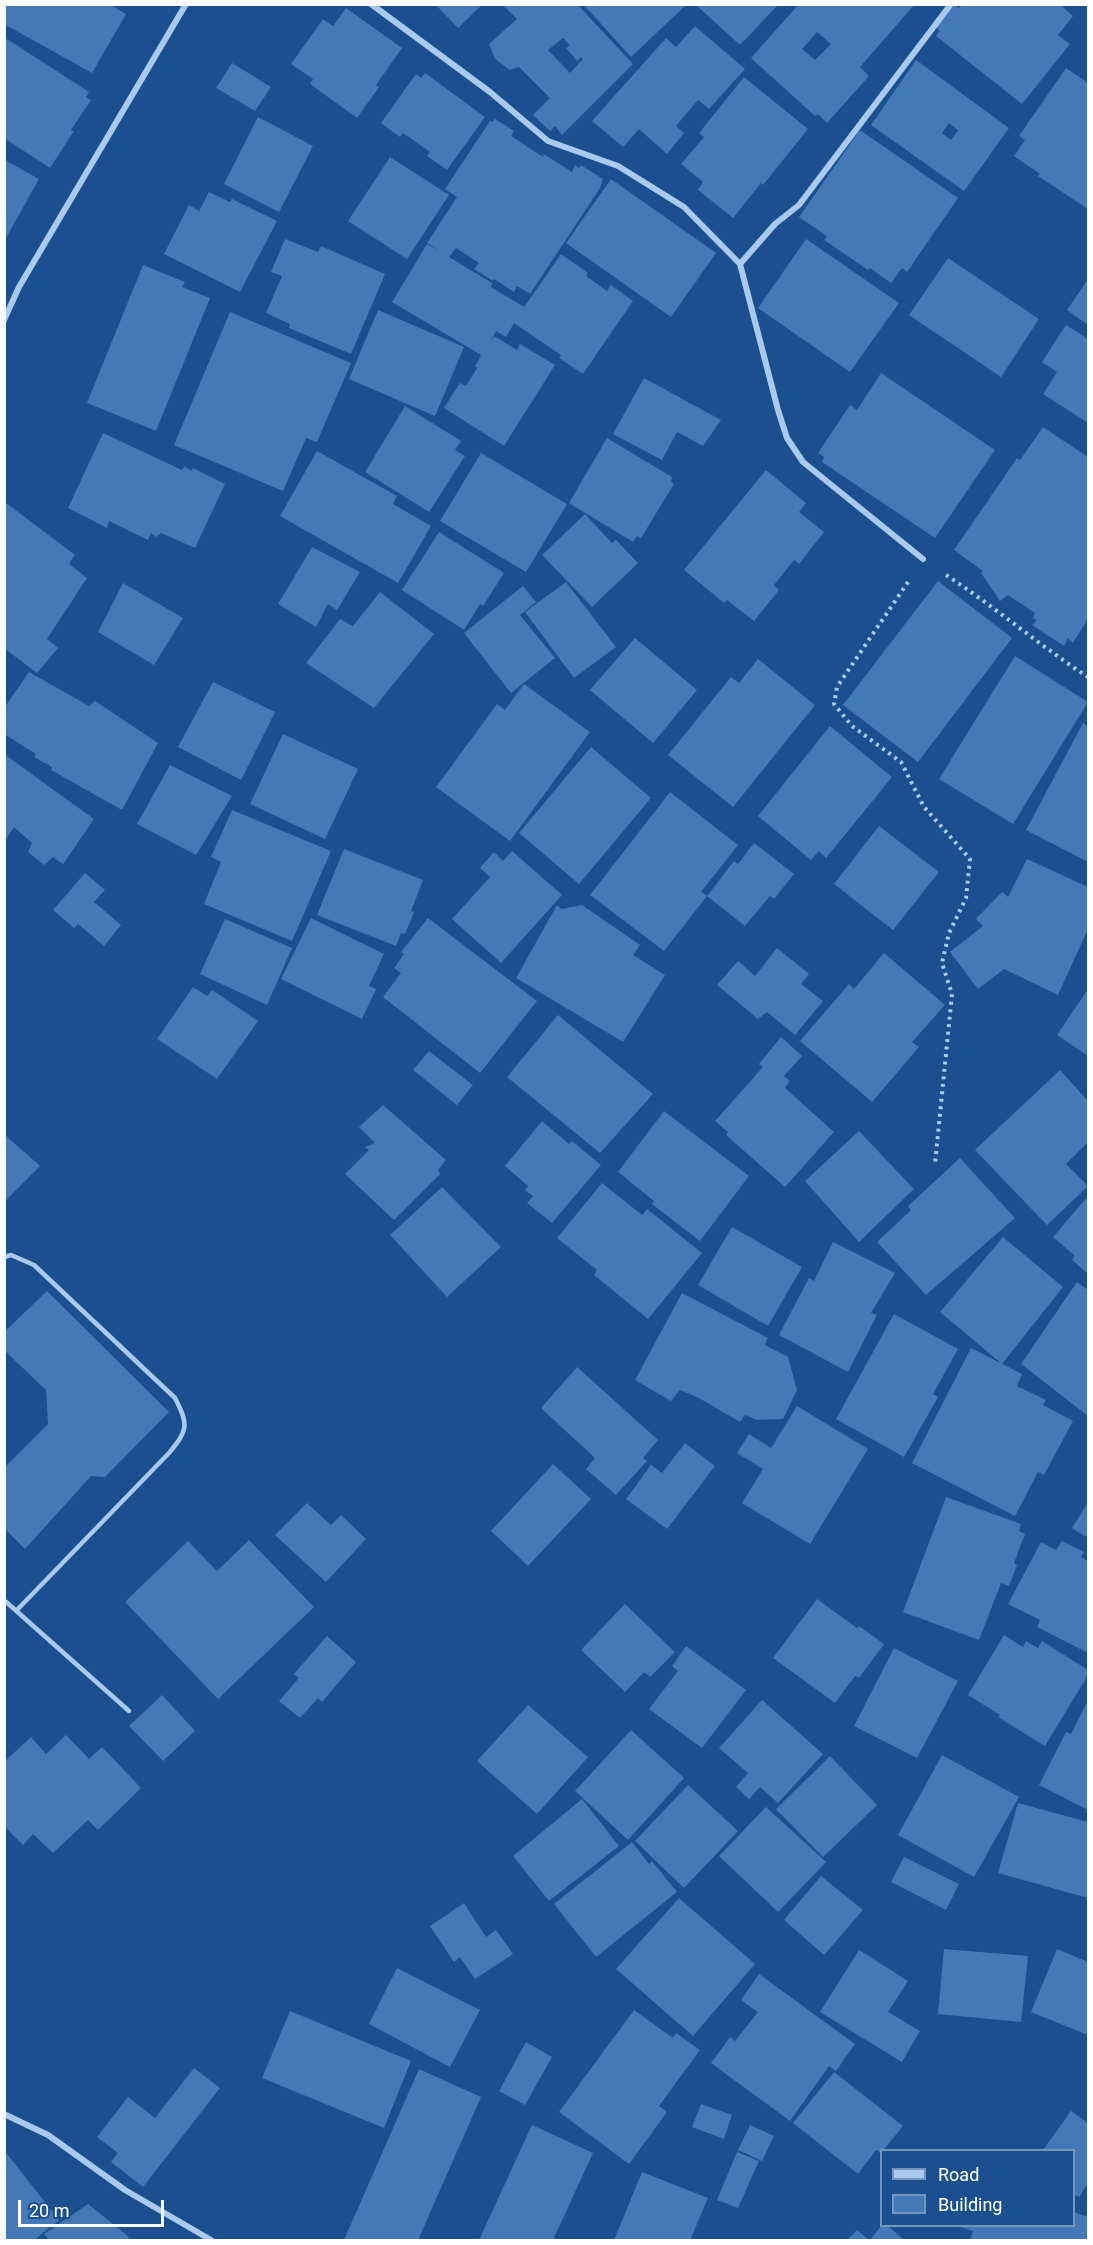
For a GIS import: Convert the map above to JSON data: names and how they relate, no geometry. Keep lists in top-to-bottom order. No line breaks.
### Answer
{"legend":["Road","Building"],"scale_bar":"20 m"}
